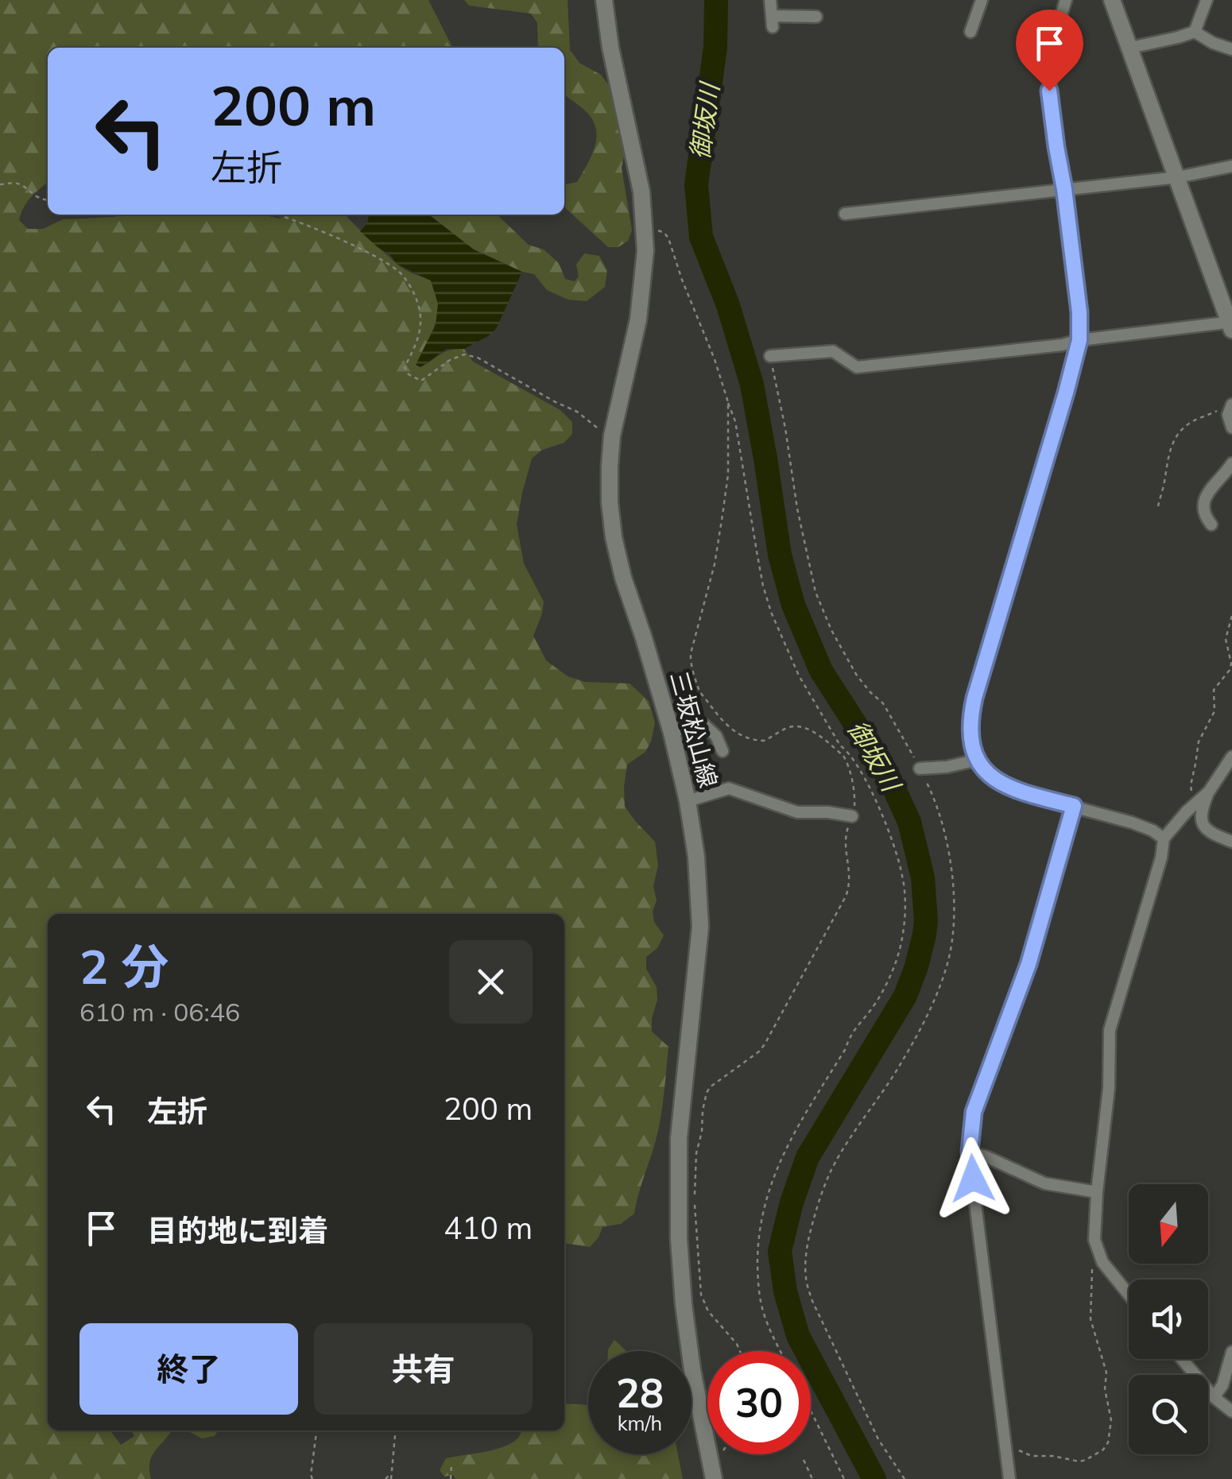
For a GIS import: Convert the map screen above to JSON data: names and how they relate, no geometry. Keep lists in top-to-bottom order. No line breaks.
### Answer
{"streets":{"main road":["三坂松山線"]},"water":["御坂川"],"north":"bottom","page":{"turn":["200 m","左折"],"heading":["2 分","610 m · 06:46"],"list":[{"name":"左折","value":"200 m"},{"name":"目的地に到着","value":"410 m"}],"buttons":["終了","共有"],"speed":"28 km/h","limit":"30"}}
